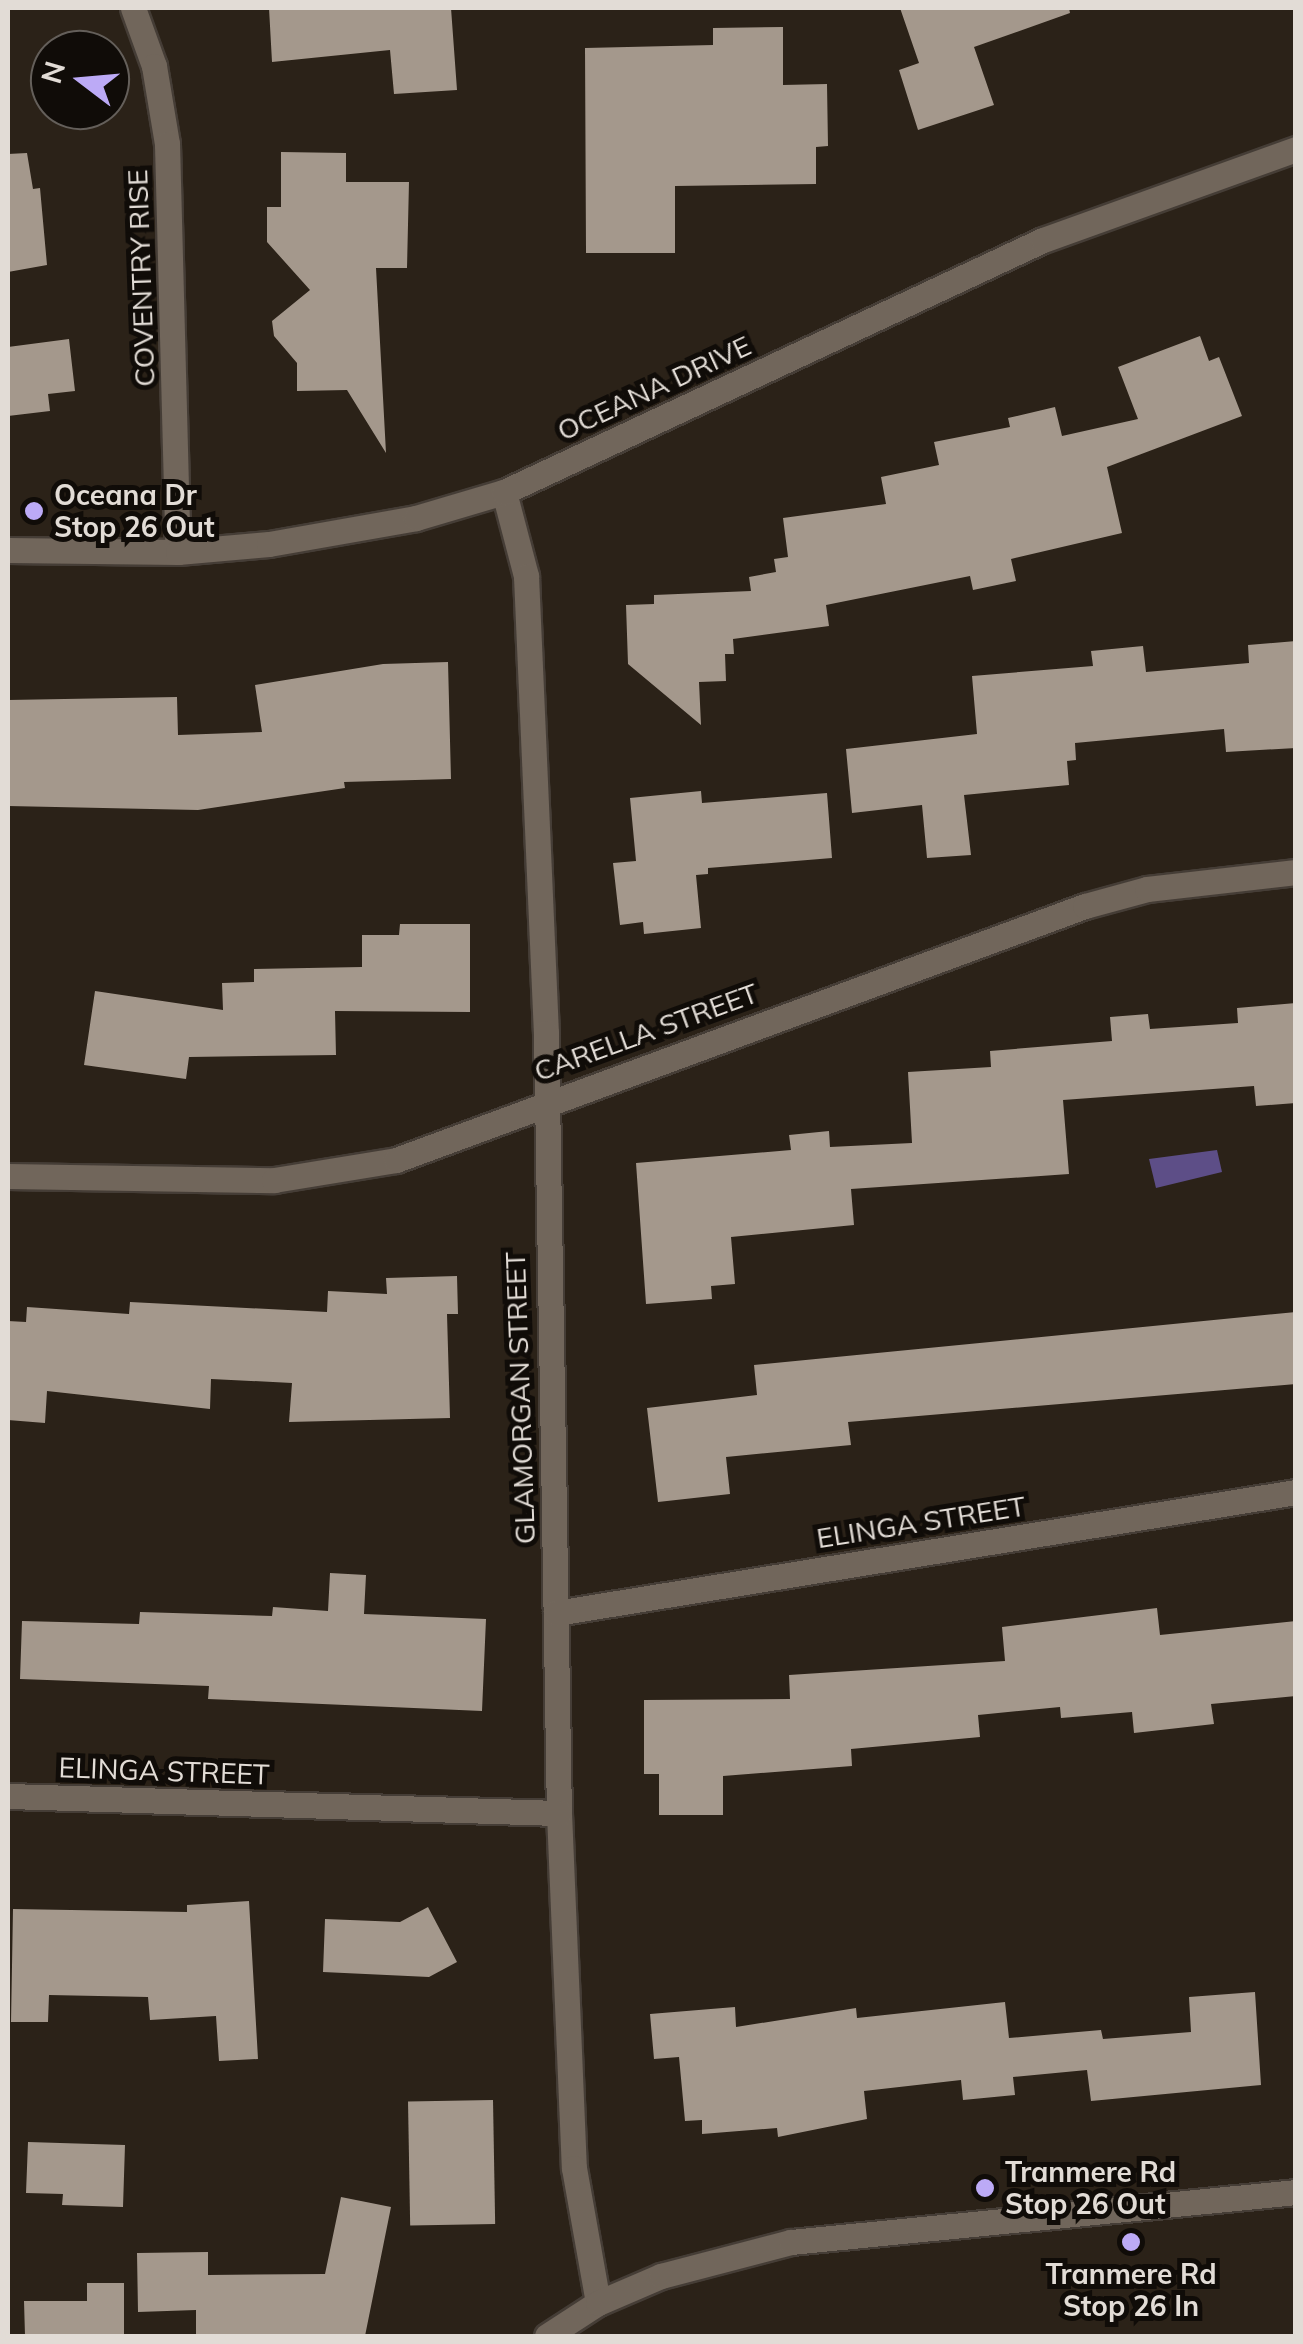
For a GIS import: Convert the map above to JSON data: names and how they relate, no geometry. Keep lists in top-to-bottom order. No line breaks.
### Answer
{"streets":{"street":["COVENTRY RISE","OCEANA DRIVE","CARELLA STREET","GLAMORGAN STREET","ELINGA STREET"]},"crossings":[["COVENTRY RISE","OCEANA DRIVE"],["OCEANA DRIVE","GLAMORGAN STREET"],["CARELLA STREET","GLAMORGAN STREET"],["GLAMORGAN STREET","ELINGA STREET"]],"places":["Oceana Dr Stop 26 Out","Tranmere Rd Stop 26 Out","Tranmere Rd Stop 26 In"],"north":"left"}
